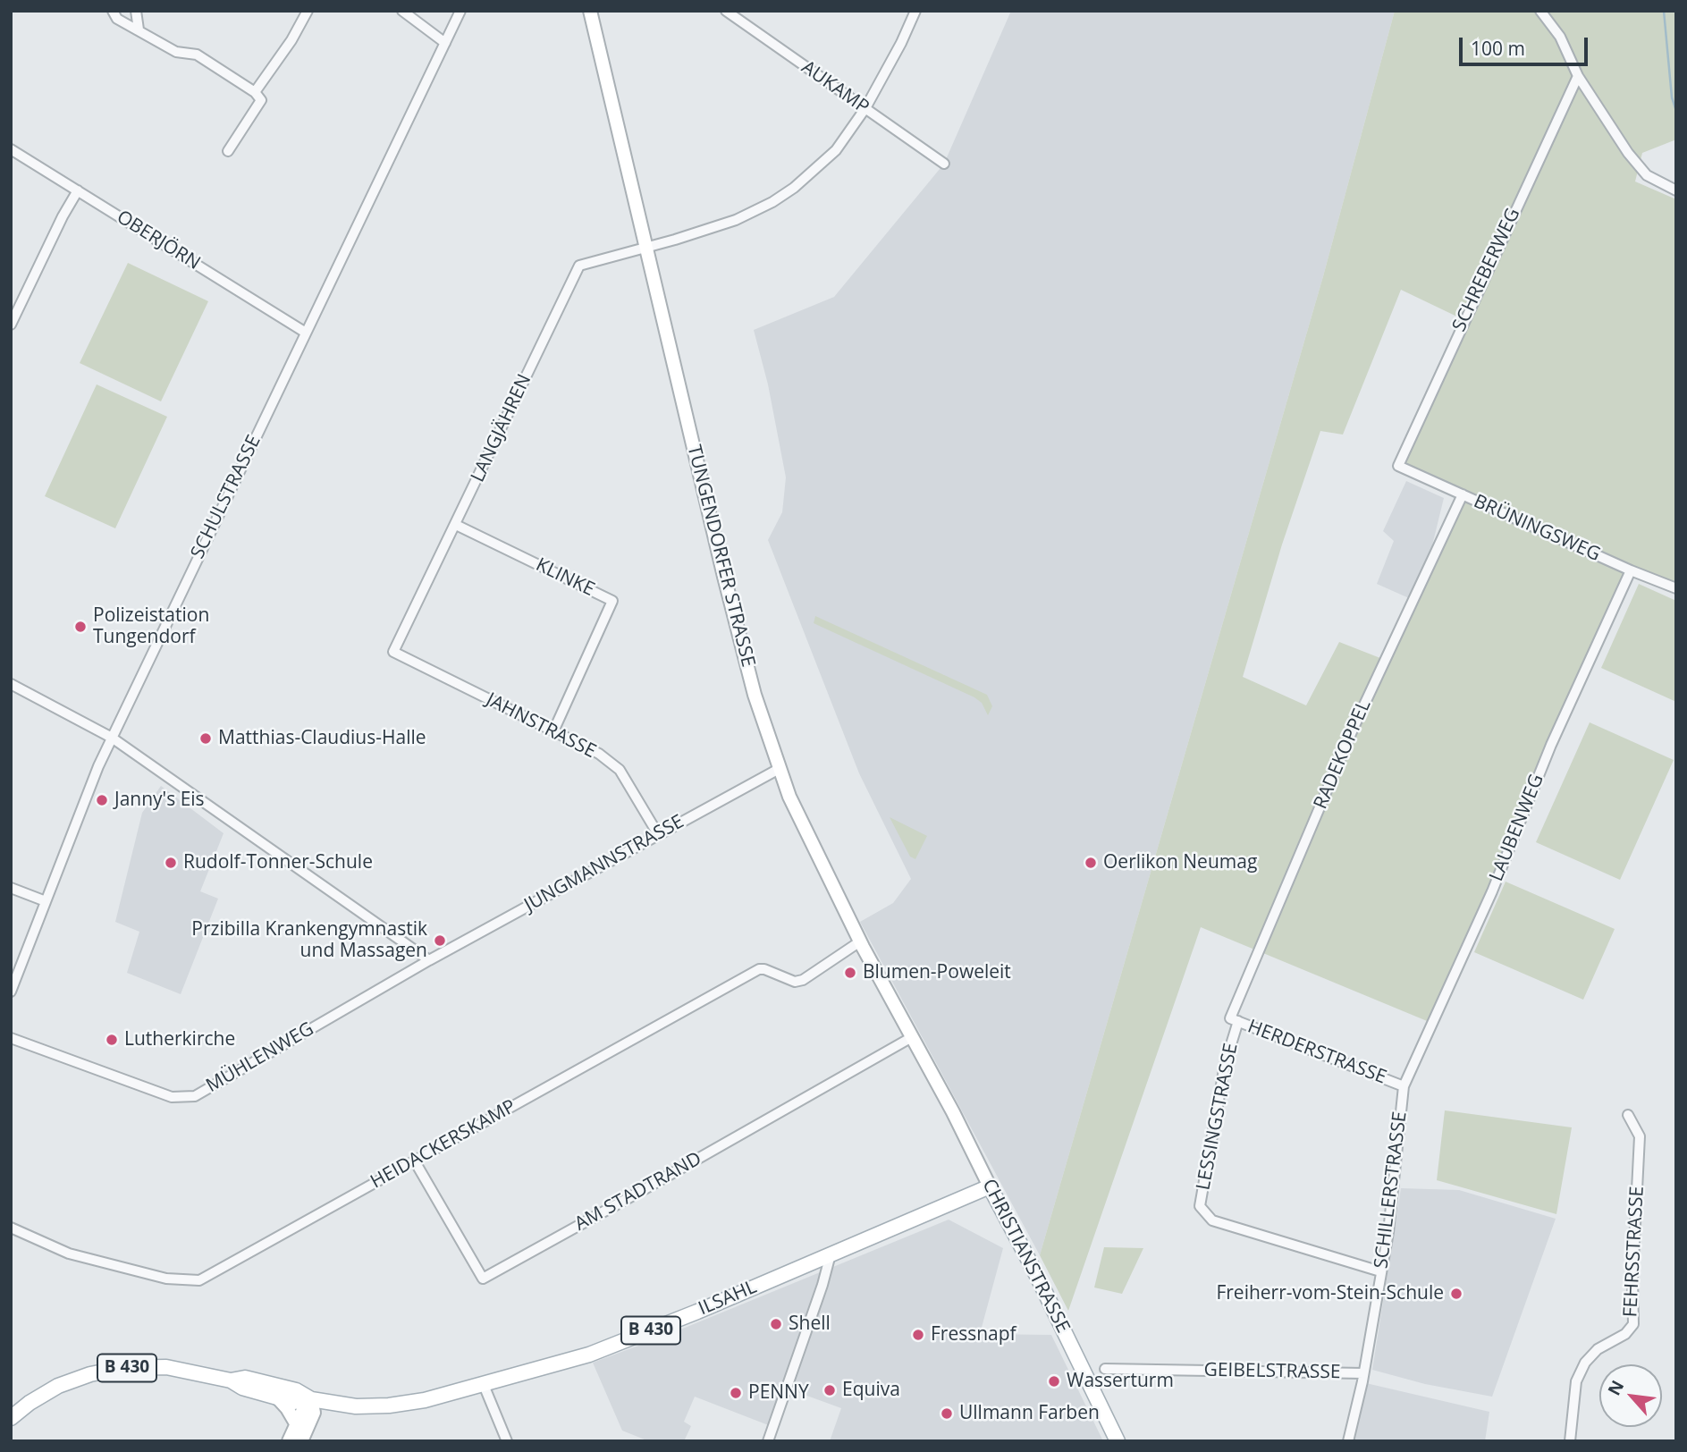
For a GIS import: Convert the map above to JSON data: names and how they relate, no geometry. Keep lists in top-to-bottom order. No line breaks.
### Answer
{"streets":{"main road":["TUNGENDORFER STRASSE","CHRISTIANSTRASSE","ILSAHL","B 430"],"street":["AUKAMP","OBERJÖRN","SCHREBERWEG","LANGJÄHREN","SCHULSTRASSE","BRÜNINGSWEG","KLINKE","JAHNSTRASSE","RADEKOPPEL","LAUBENWEG","JUNGMANNSTRASSE","HERDERSTRASSE","MÜHLENWEG","LESSINGSTRASSE","HEIDACKERSKAMP","SCHILLERSTRASSE","AM STADTRAND","FEHRSSTRASSE","GEIBELSTRASSE"]},"crossings":[["AUKAMP","LANGJÄHREN"],["OBERJÖRN","SCHULSTRASSE"],["SCHREBERWEG","BRÜNINGSWEG"],["LANGJÄHREN","TUNGENDORFER STRASSE"],["LANGJÄHREN","KLINKE"],["LANGJÄHREN","JAHNSTRASSE"],["BRÜNINGSWEG","RADEKOPPEL"],["BRÜNINGSWEG","LAUBENWEG"],["TUNGENDORFER STRASSE","JUNGMANNSTRASSE"],["TUNGENDORFER STRASSE","HEIDACKERSKAMP"],["TUNGENDORFER STRASSE","AM STADTRAND"],["TUNGENDORFER STRASSE","CHRISTIANSTRASSE"],["KLINKE","JAHNSTRASSE"],["JAHNSTRASSE","JUNGMANNSTRASSE"],["RADEKOPPEL","HERDERSTRASSE"],["RADEKOPPEL","LESSINGSTRASSE"],["LAUBENWEG","HERDERSTRASSE"],["LAUBENWEG","SCHILLERSTRASSE"],["JUNGMANNSTRASSE","MÜHLENWEG"],["HERDERSTRASSE","LESSINGSTRASSE"],["HERDERSTRASSE","SCHILLERSTRASSE"],["LESSINGSTRASSE","SCHILLERSTRASSE"],["HEIDACKERSKAMP","AM STADTRAND"],["SCHILLERSTRASSE","GEIBELSTRASSE"],["CHRISTIANSTRASSE","ILSAHL"],["ILSAHL","B 430"]],"places":["Polizeistation Tungendorf","Matthias-Claudius-Halle","Janny's Eis","Rudolf-Tonner-Schule","Oerlikon Neumag","Przibilla Krankengymnastik und Massagen","Blumen-Poweleit","Lutherkirche","Freiherr-vom-Stein-Schule","Shell","Fressnapf","Wasserturm","Equiva","PENNY","Ullmann Farben"],"scale_bar":"100 m","north":"top left"}
